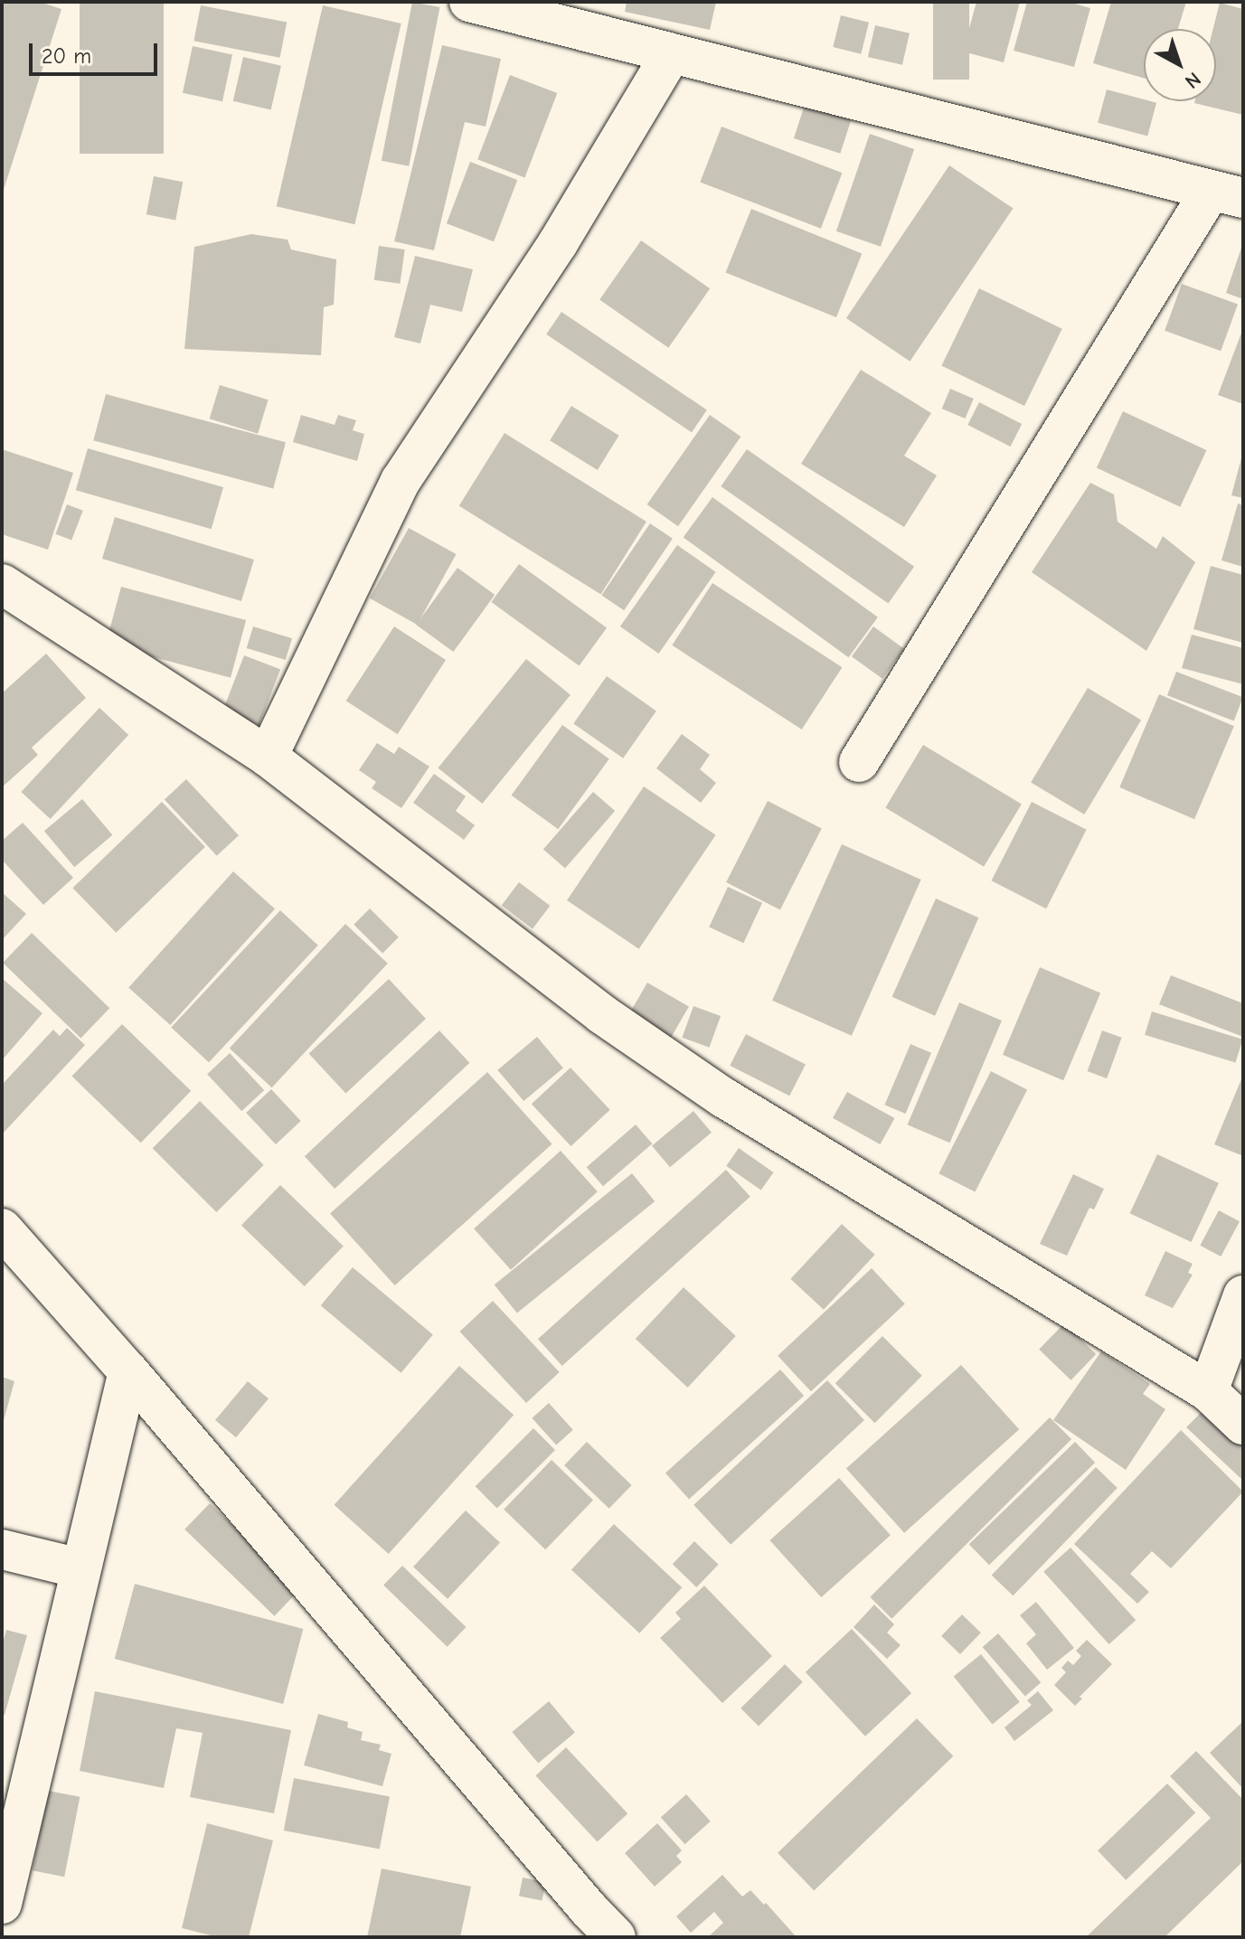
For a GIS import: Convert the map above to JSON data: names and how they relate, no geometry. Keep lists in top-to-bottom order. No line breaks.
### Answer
{"scale_bar":"20 m","north":"bottom right"}
